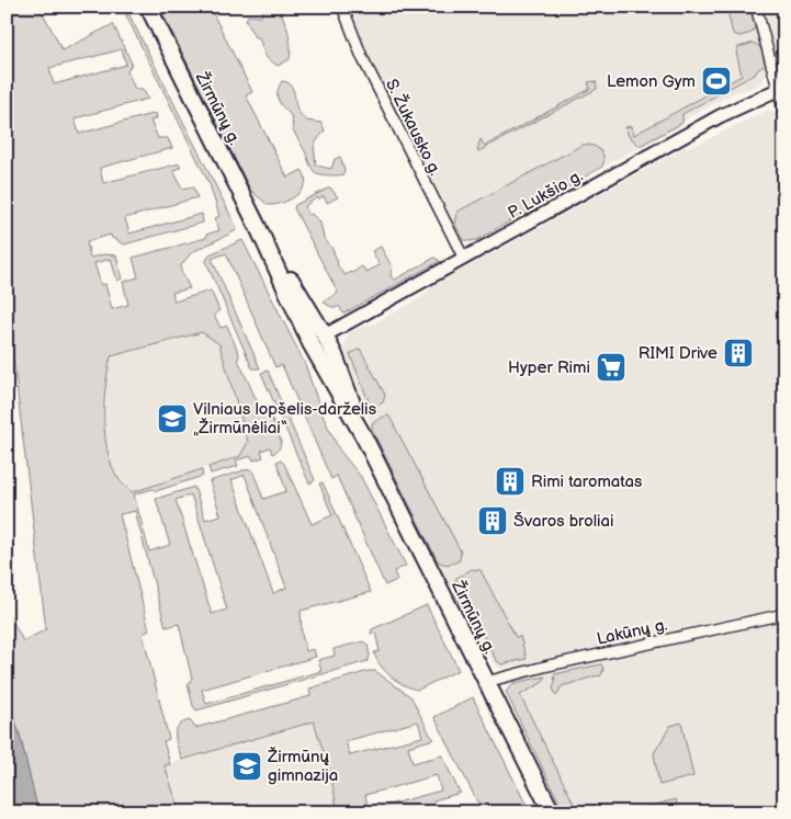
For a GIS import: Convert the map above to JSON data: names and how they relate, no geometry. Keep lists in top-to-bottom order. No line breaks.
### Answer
{"streets":{"main road":["Žirmūnų g."],"street":["S. Žukausko g.","P. Lukšio g.","Lakūnų g."]},"crossings":[["Žirmūnų g.","P. Lukšio g."],["Žirmūnų g.","Lakūnų g."],["S. Žukausko g.","P. Lukšio g."]],"places":{"sports":["Lemon Gym"],"building":["RIMI Drive","Rimi taromatas","Švaros broliai"],"supermarket":["Hyper Rimi"],"school or university":["Vilniaus lopšelis-darželis „Žirmūnėliai“","Žirmūnų gimnazija"]}}
